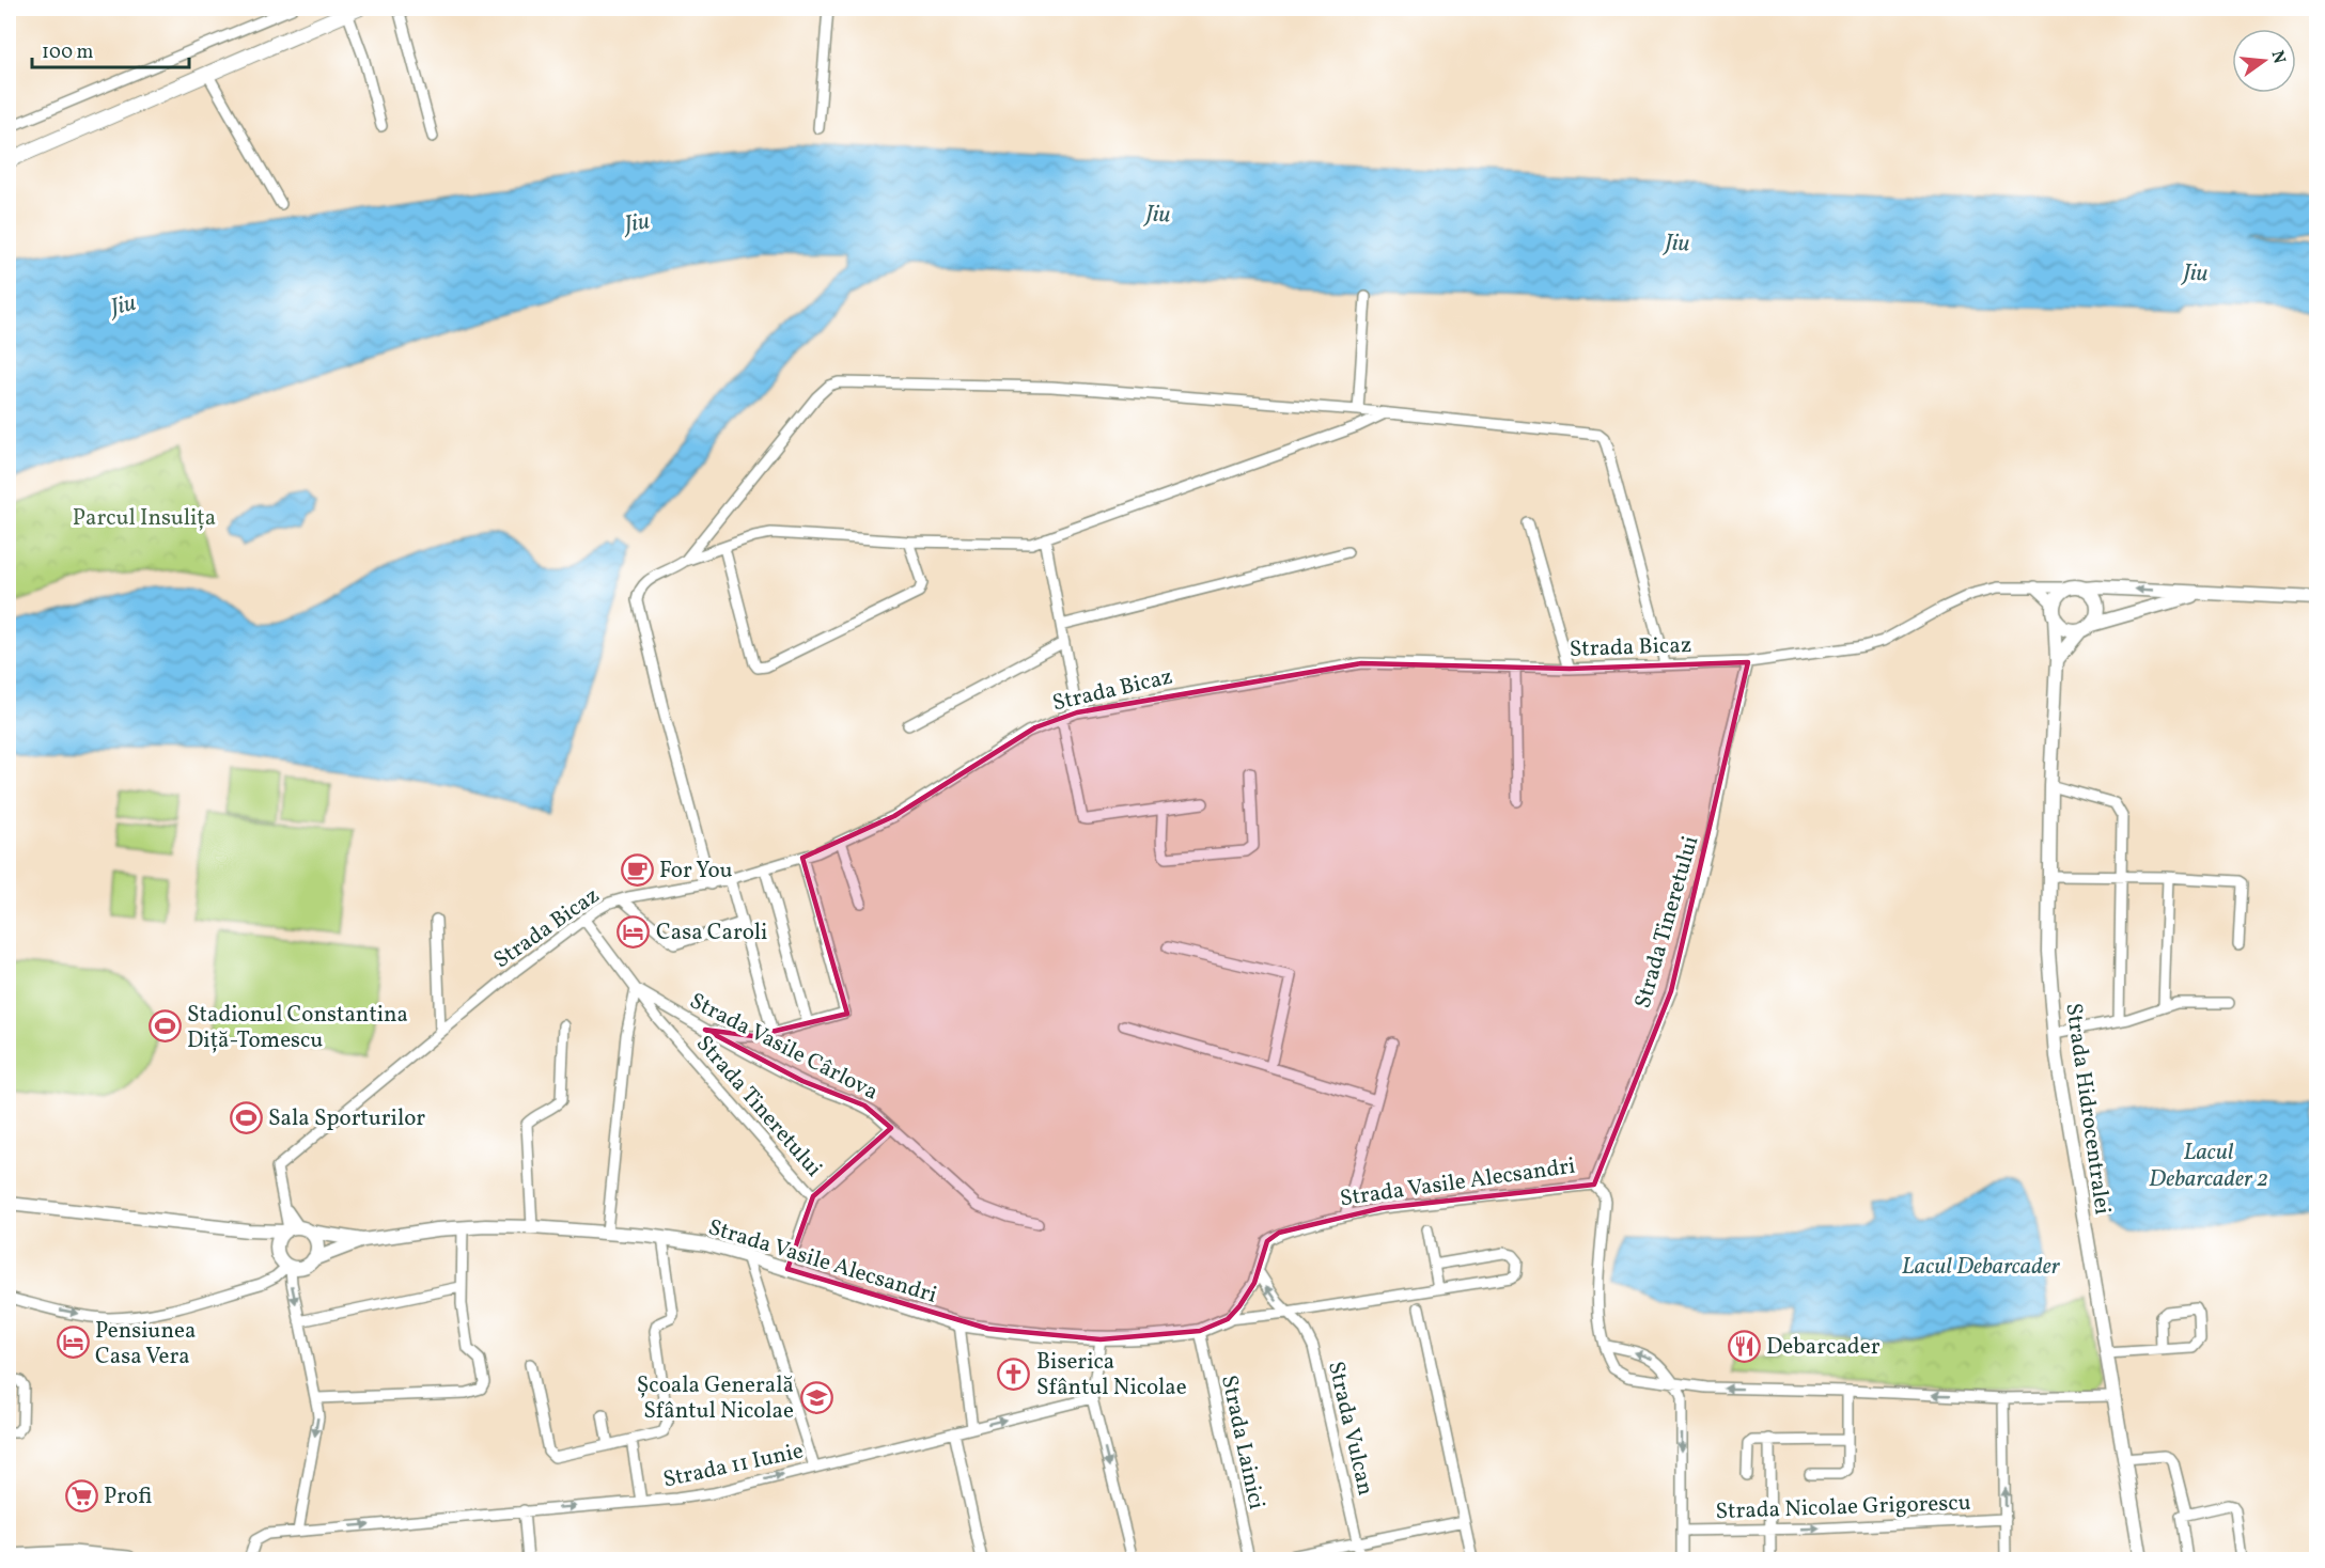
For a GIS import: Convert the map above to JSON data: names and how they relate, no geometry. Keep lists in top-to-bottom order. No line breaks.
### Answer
{"streets":{"street":["Strada Bicaz","Strada Tineretului","Strada Vasile Cârlova","Strada Hidrocentralei","Strada Vasile Alecsandri","Strada Vulcan","Strada Lainici","Strada 11 Iunie","Strada Nicolae Grigorescu"]},"crossings":[["Strada Bicaz","Strada Tineretului"],["Strada Bicaz","Strada Hidrocentralei"],["Strada Bicaz","Strada Vasile Alecsandri"],["Strada Tineretului","Strada Vasile Cârlova"],["Strada Tineretului","Strada Vasile Alecsandri"],["Strada Vasile Alecsandri","Strada Vulcan"],["Strada Vasile Alecsandri","Strada Lainici"]],"one_way":["Strada 11 Iunie","Strada Nicolae Grigorescu"],"water":["Jiu","Lacul Debarcader 2","Lacul Debarcader"],"parks":["Parcul Insulița"],"places":{"cafe":["For You"],"hotel":["Casa Caroli","Pensiunea Casa Vera"],"sports":["Stadionul Constantina Diță-Tomescu","Sala Sporturilor"],"restaurant":["Debarcader"],"church":["Biserica Sfântul Nicolae"],"school or university":["Școala Generală Sfântul Nicolae"],"supermarket":["Profi"]},"scale_bar":"100 m","north":"right"}
